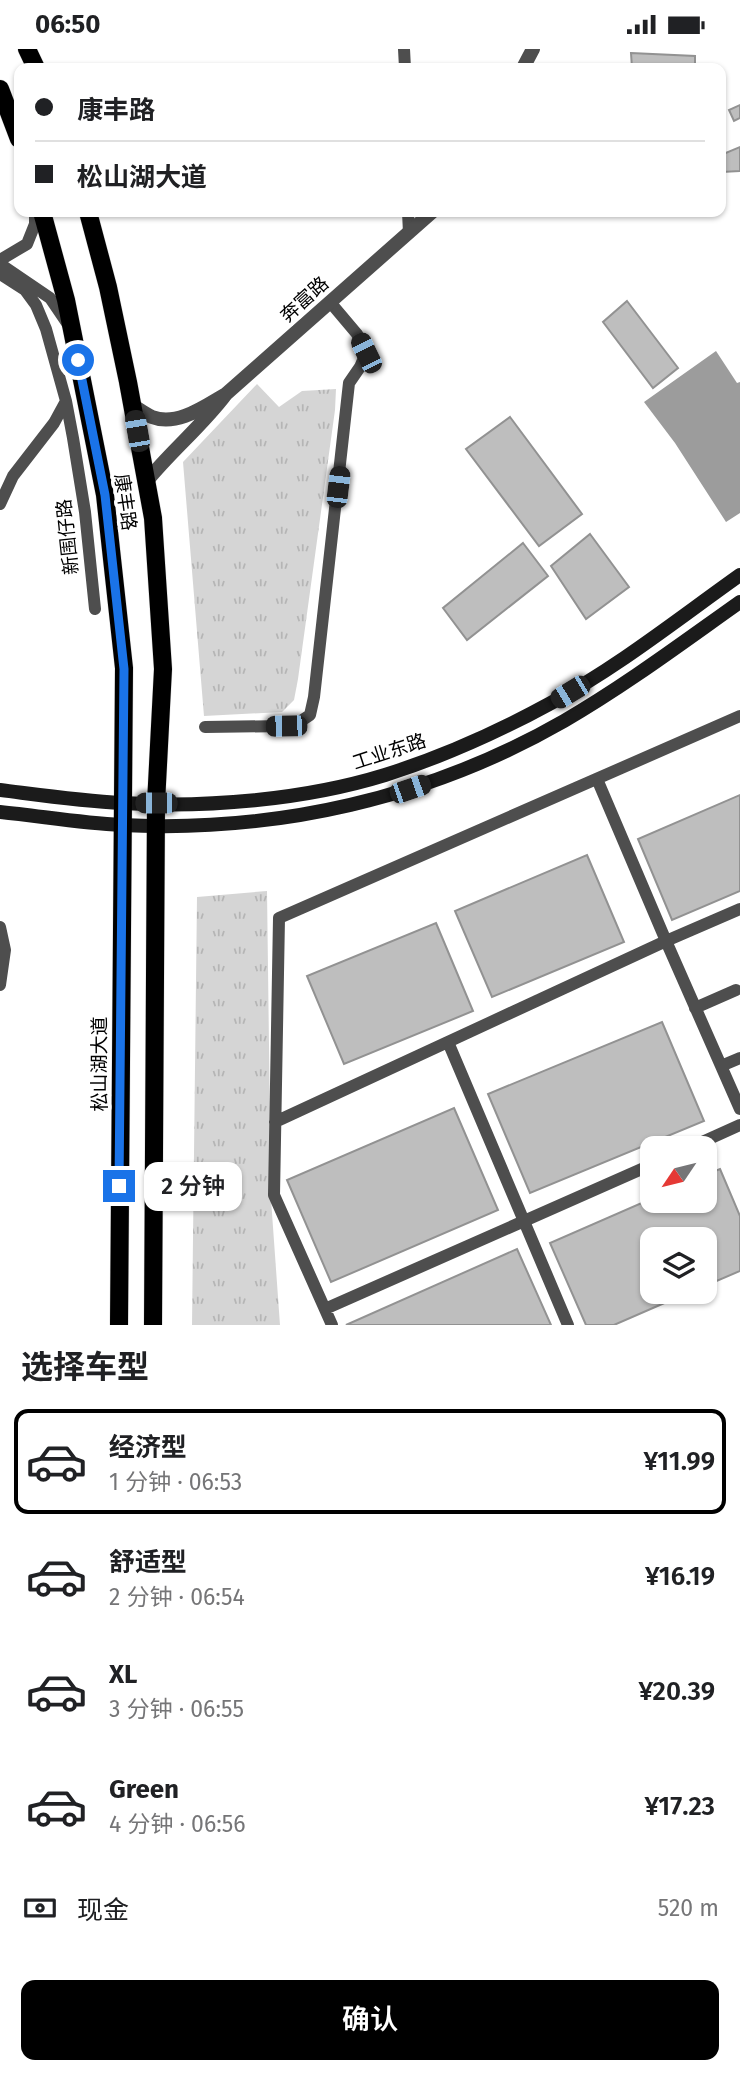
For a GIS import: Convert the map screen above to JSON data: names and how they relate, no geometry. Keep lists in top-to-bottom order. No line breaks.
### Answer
{"streets":{"main road":["康丰路","工业东路","松山湖大道"],"street":["奔富路","新围仔路"]},"crossings":[["康丰路","工业东路"],["康丰路","松山湖大道"],["工业东路","松山湖大道"]],"north":"bottom left","page":{"status":"06:50","banner":["康丰路","松山湖大道"],"bubble":"2 分钟","heading":"选择车型","list":[{"name":"经济型","note":"1 分钟 · 06:53","value":"¥11.99"},{"name":"舒适型","note":"2 分钟 · 06:54","value":"¥16.19"},{"name":"XL","note":"3 分钟 · 06:55","value":"¥20.39"},{"name":"Green","note":"4 分钟 · 06:56","value":"¥17.23"}],"pay":["现金","520 m"],"buttons":"确认"}}
